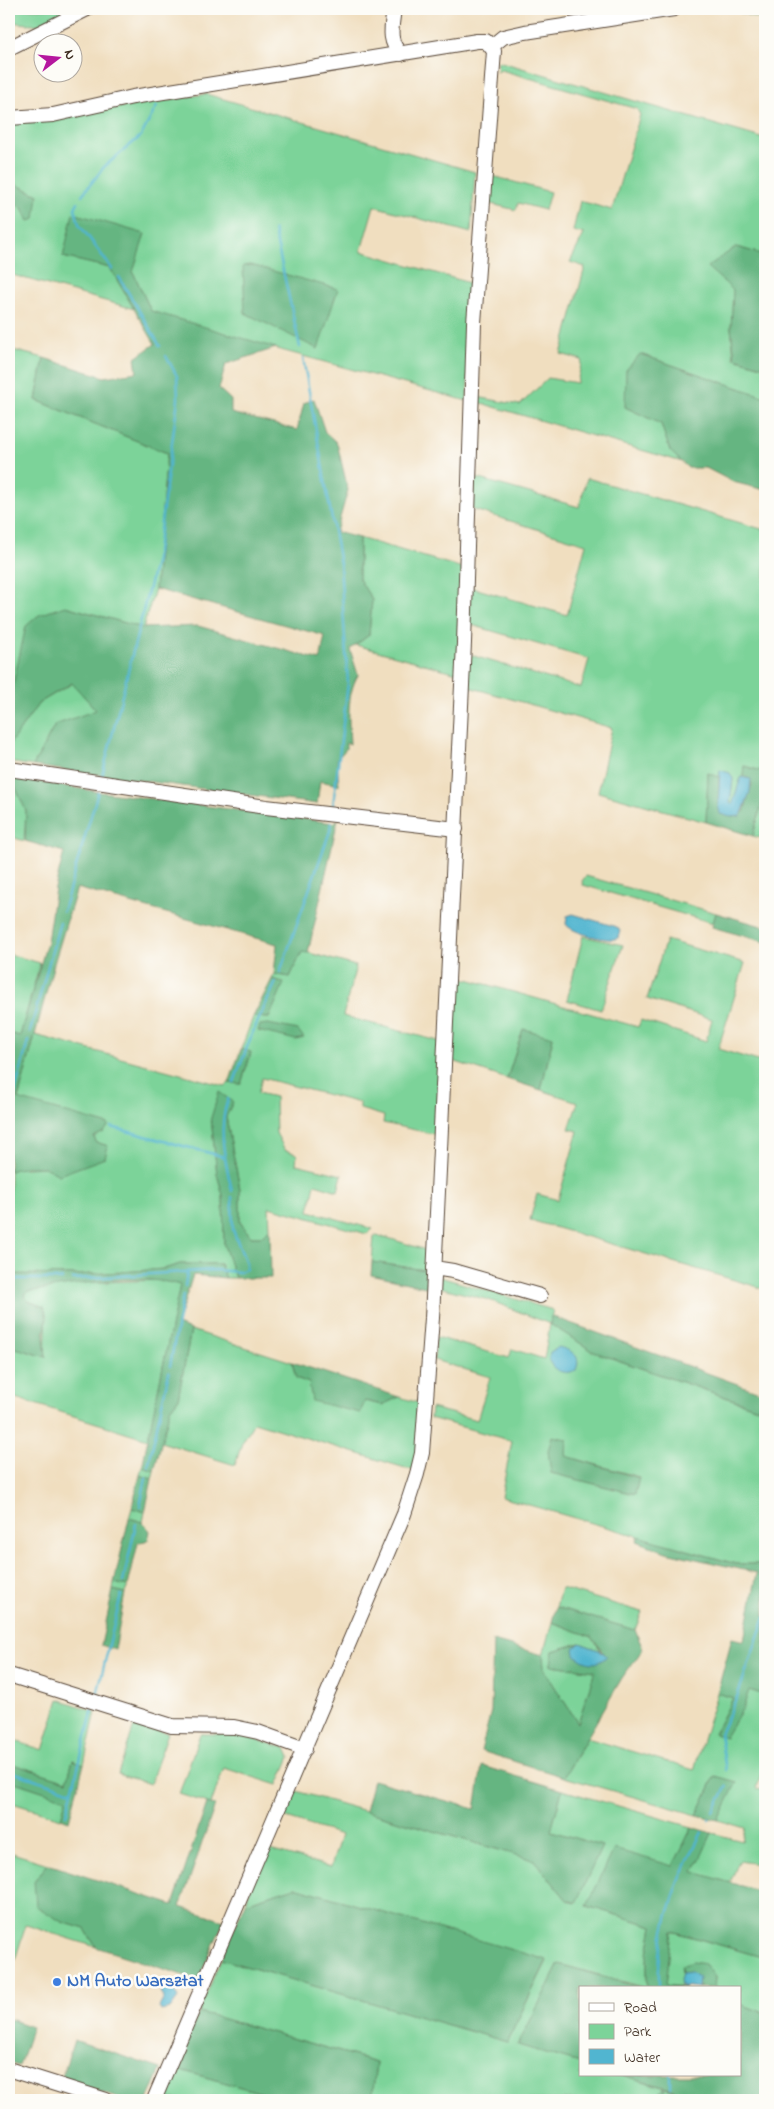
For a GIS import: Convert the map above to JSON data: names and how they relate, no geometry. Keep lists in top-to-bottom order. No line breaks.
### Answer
{"places":["NM Auto Warsztat"],"legend":["Road","Park","Water"],"north":"right"}
